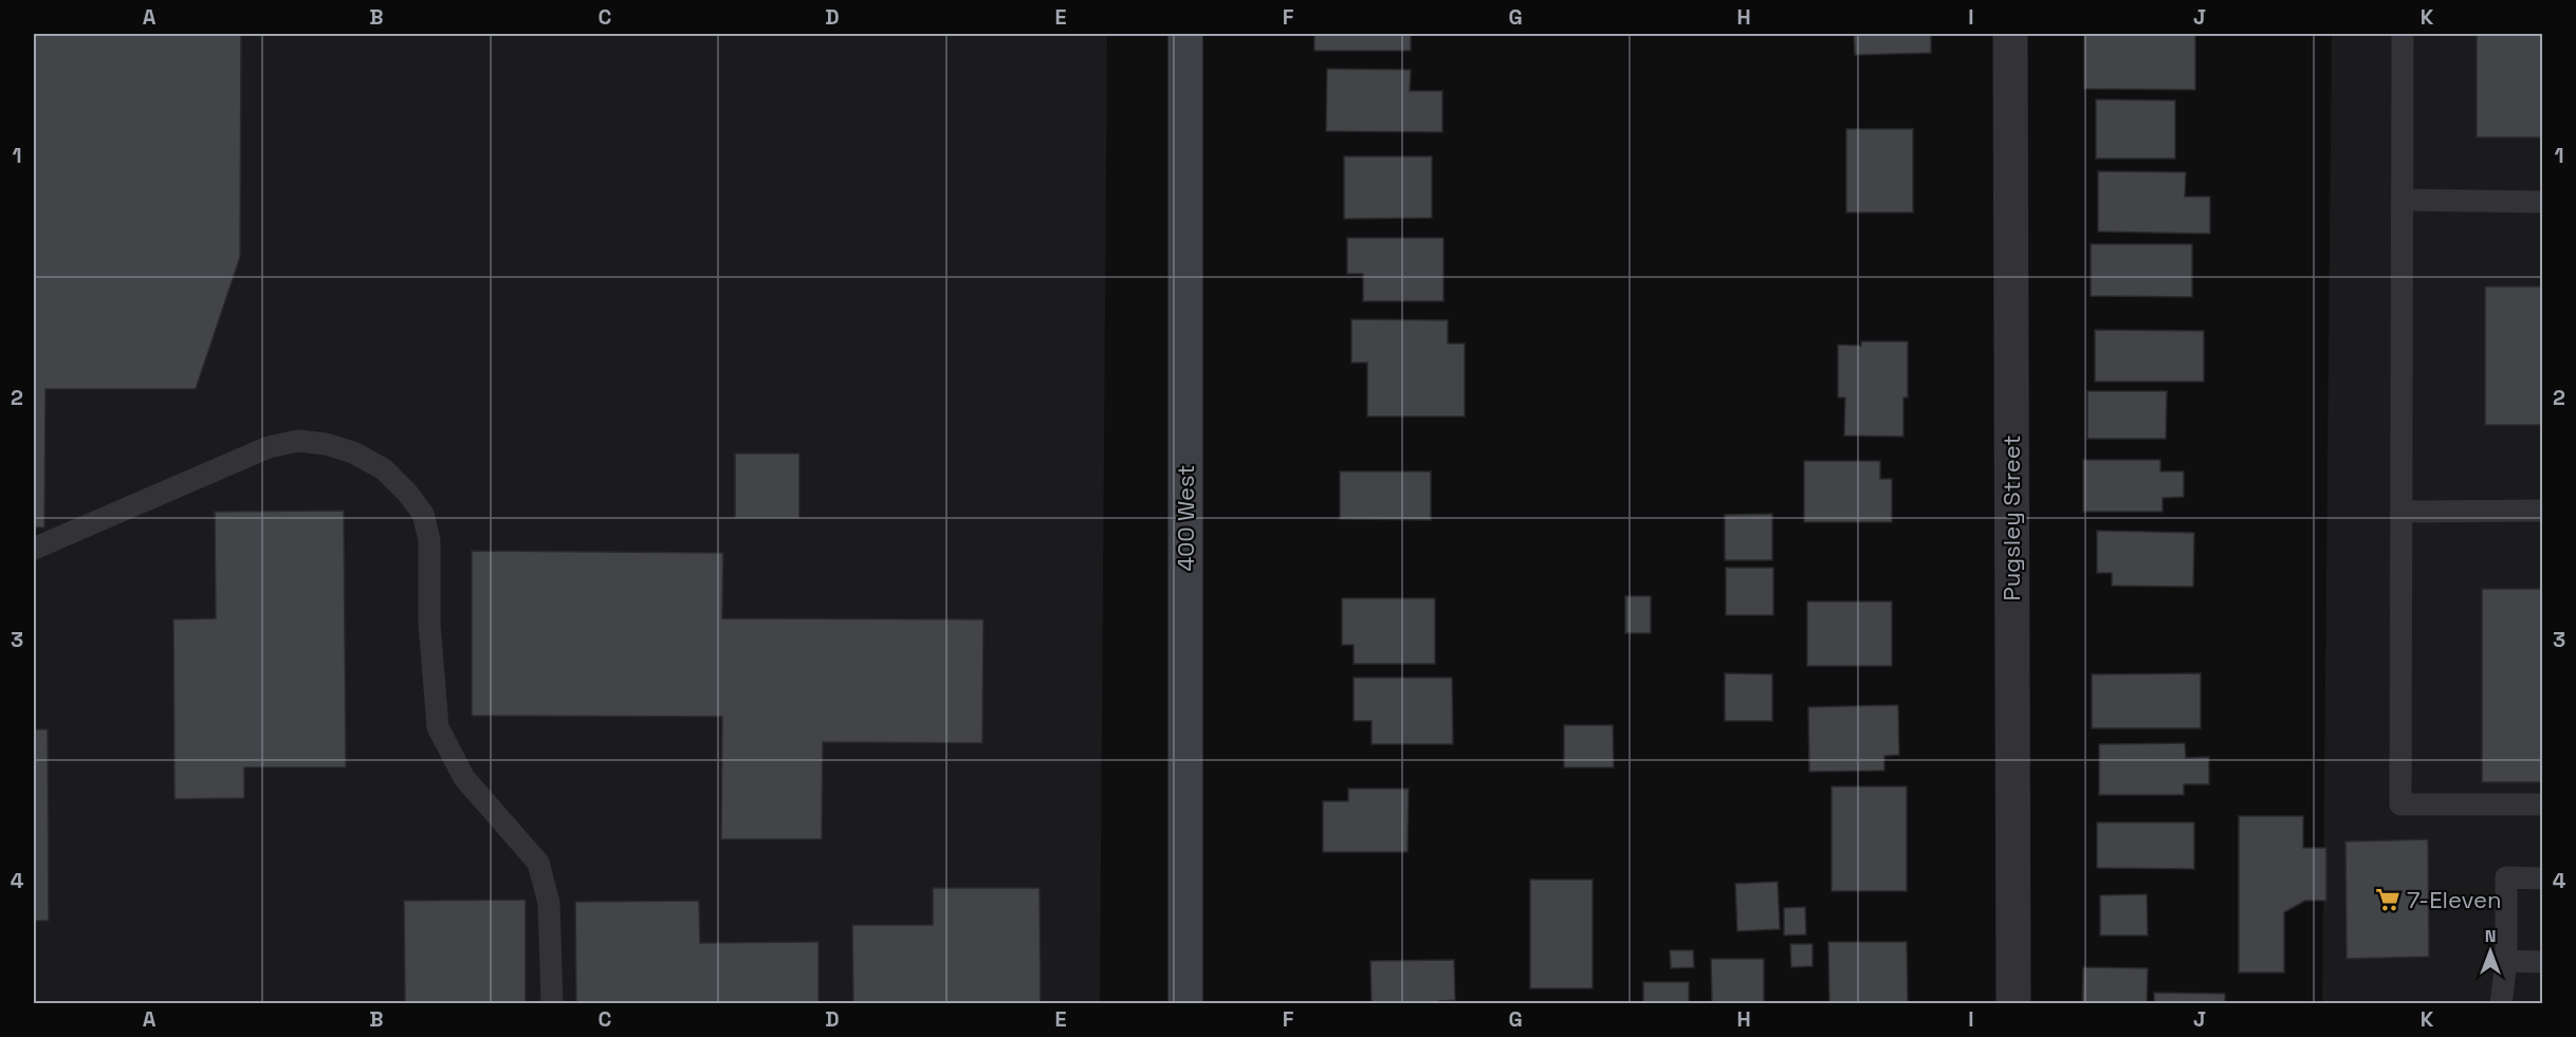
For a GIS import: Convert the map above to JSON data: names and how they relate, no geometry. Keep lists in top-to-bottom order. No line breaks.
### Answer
{"streets":{"street":["400 West","Pugsley Street"]},"places":{"supermarket":["7-Eleven"]},"north":"top","grid":{"columns":["A","B","C","D","E","F","G","H","I","J","K"],"rows":["1","2","3","4"]}}
